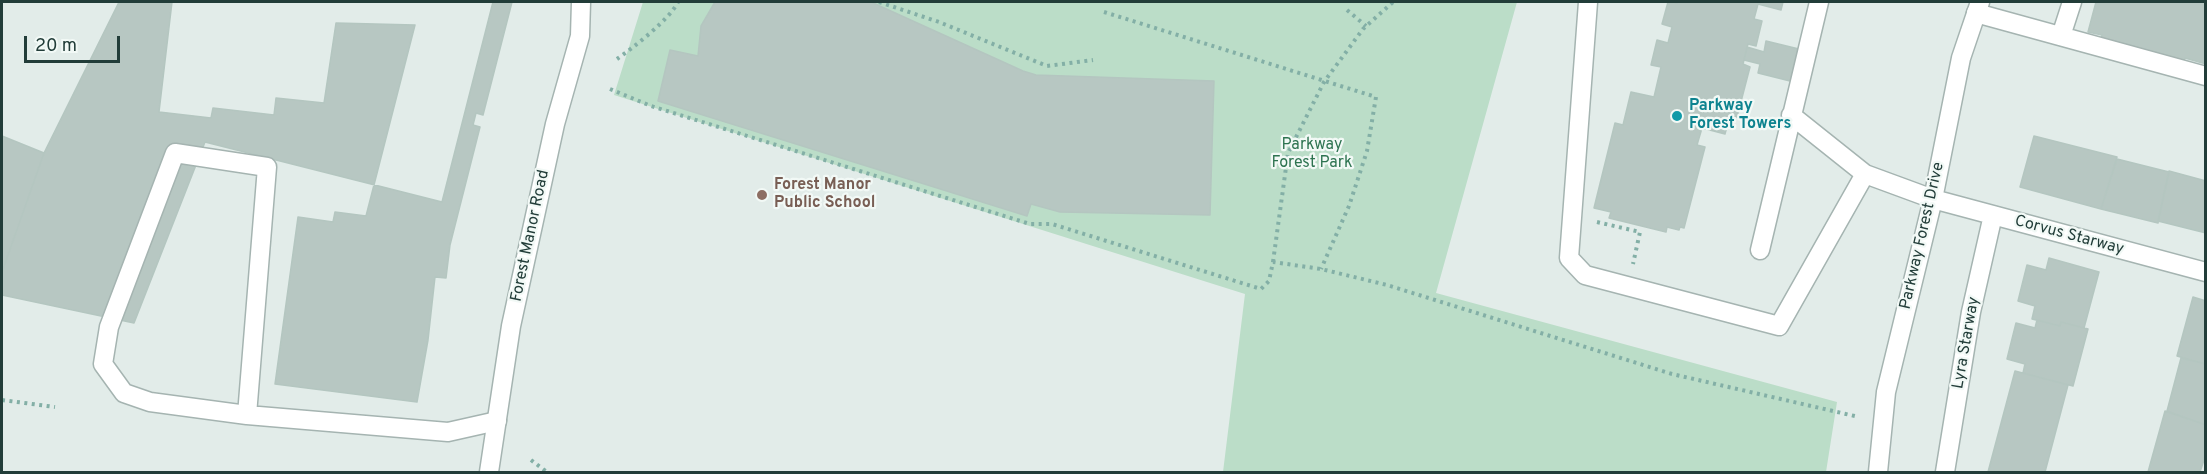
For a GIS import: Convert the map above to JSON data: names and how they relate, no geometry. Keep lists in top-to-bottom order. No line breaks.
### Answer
{"streets":{"street":["Forest Manor Road","Parkway Forest Drive","Corvus Starway","Lyra Starway"]},"crossings":[["Parkway Forest Drive","Corvus Starway"],["Corvus Starway","Lyra Starway"]],"parks":["Parkway Forest Park"],"places":["Parkway Forest Towers","Forest Manor Public School"],"scale_bar":"20 m"}
